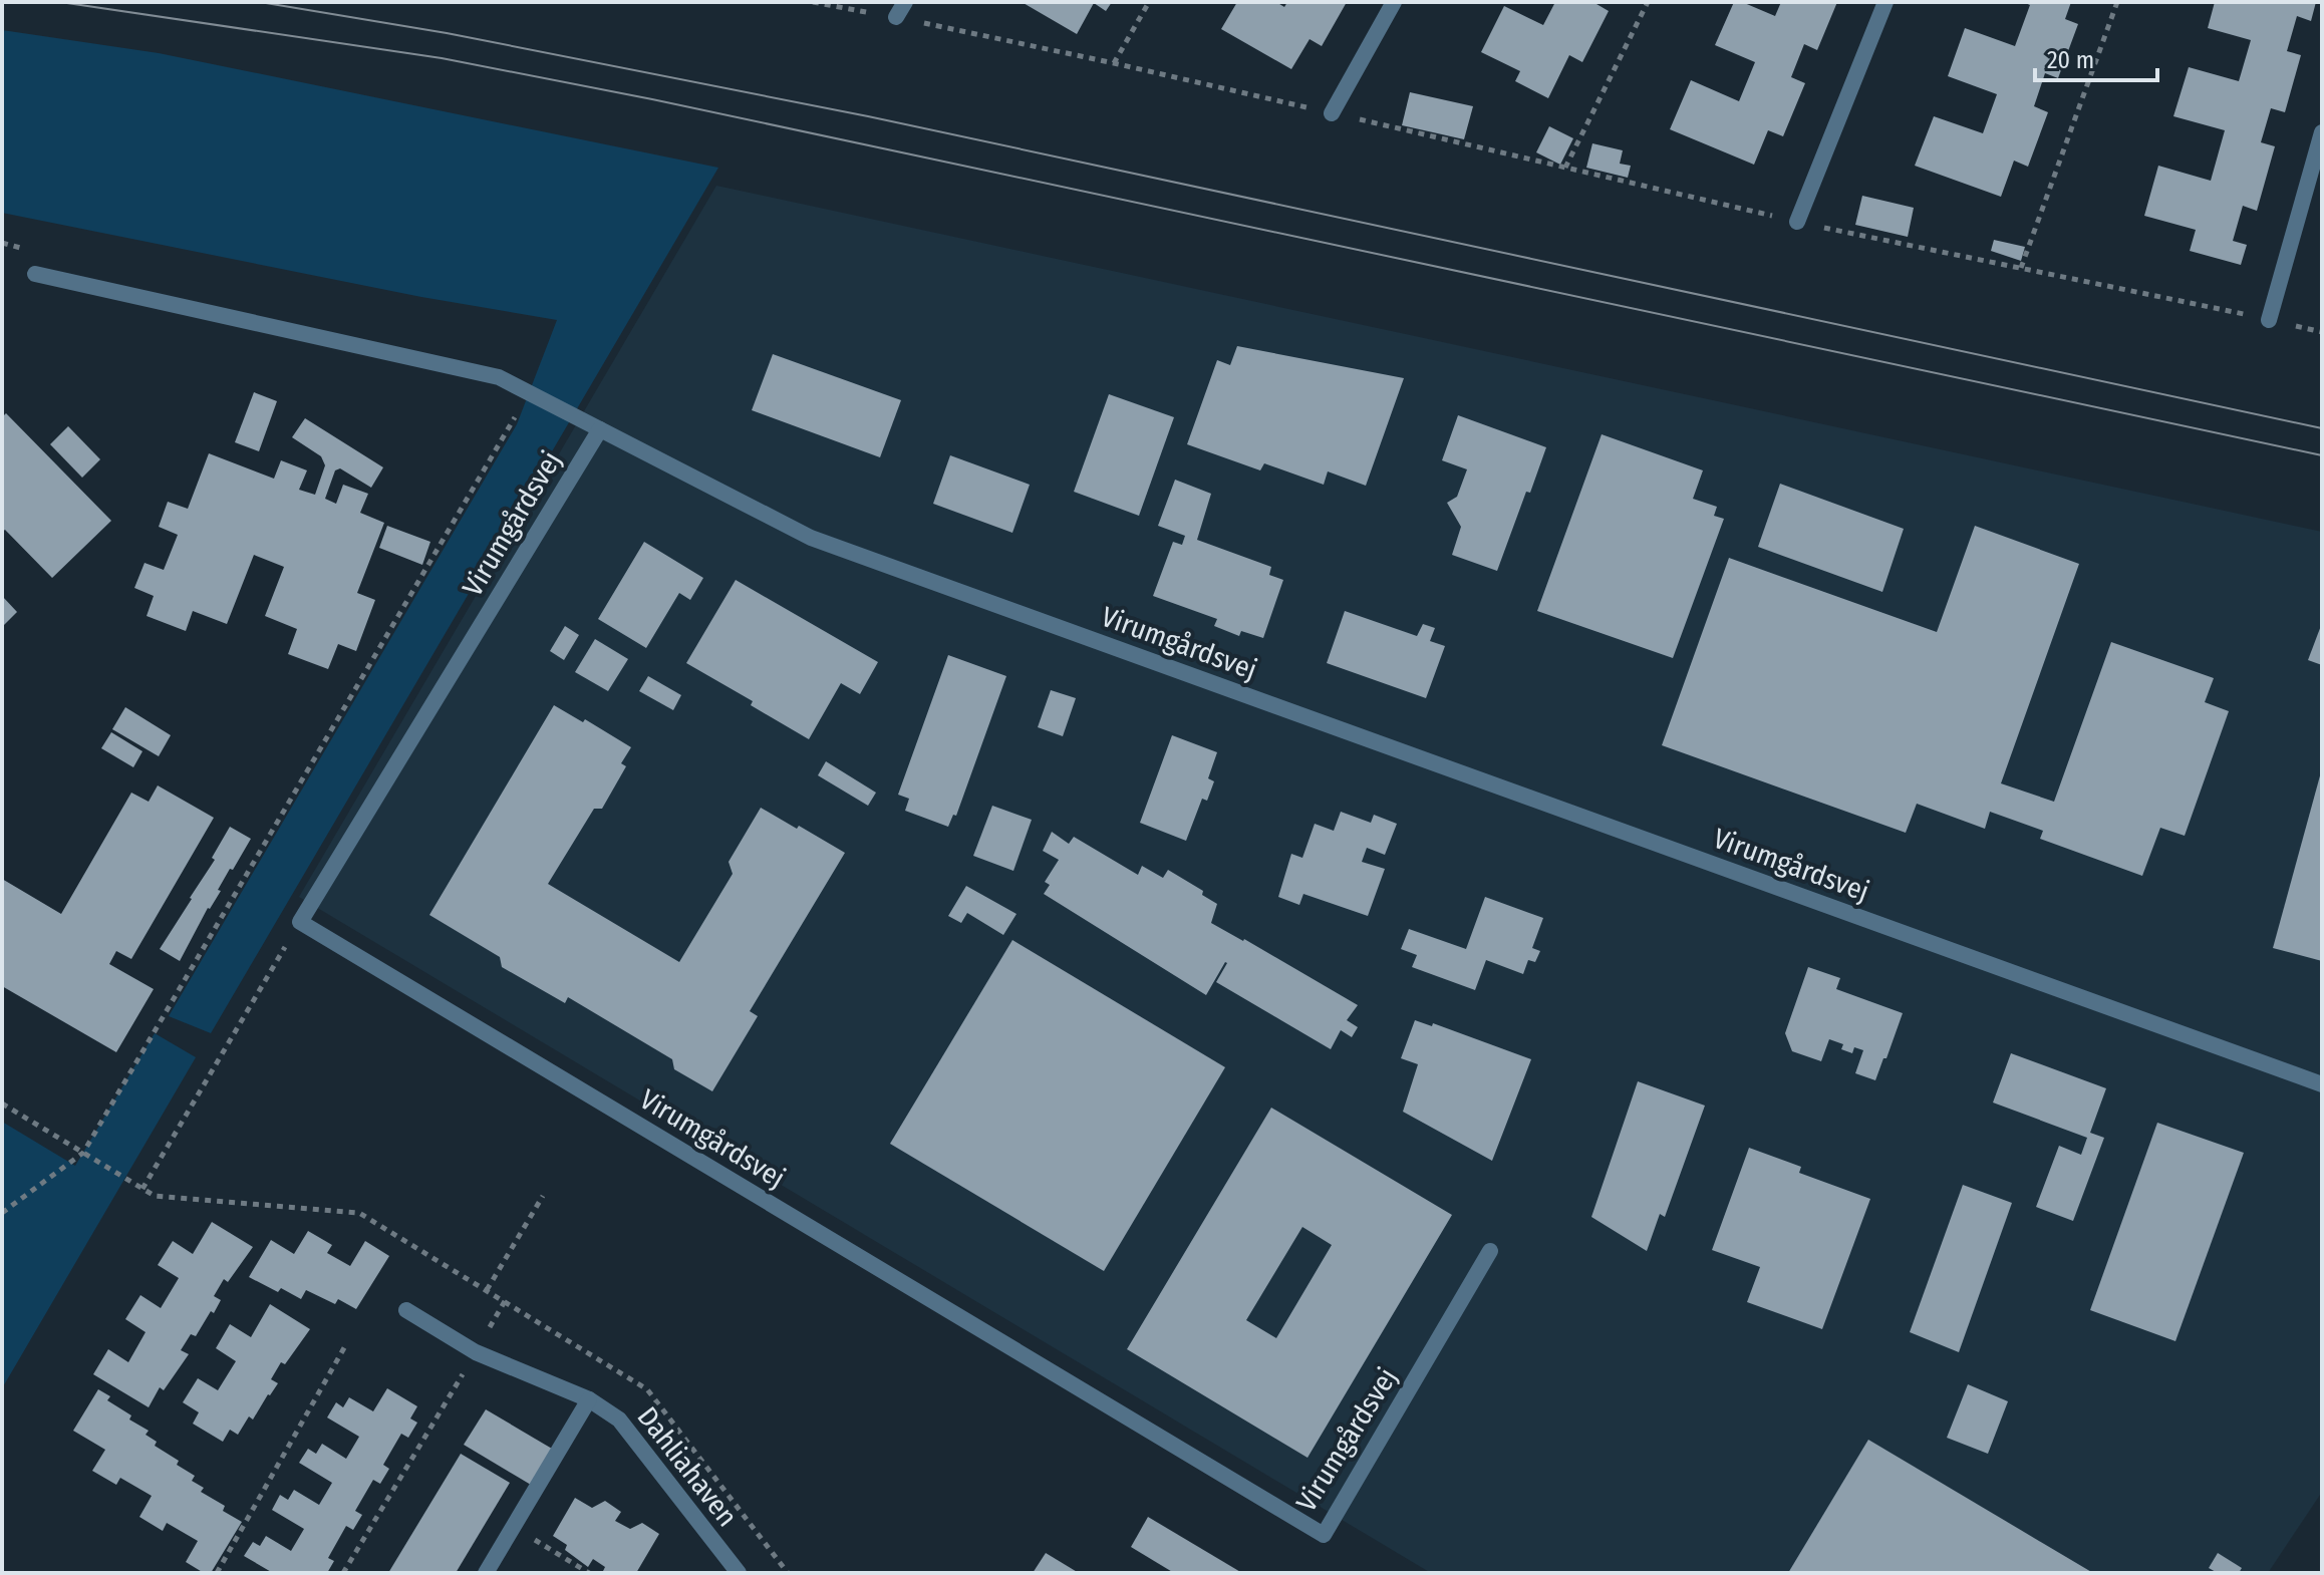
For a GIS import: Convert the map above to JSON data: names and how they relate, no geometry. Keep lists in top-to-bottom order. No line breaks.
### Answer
{"streets":{"street":["Virumgårdsvej","Dahliahaven"]},"scale_bar":"20 m"}
